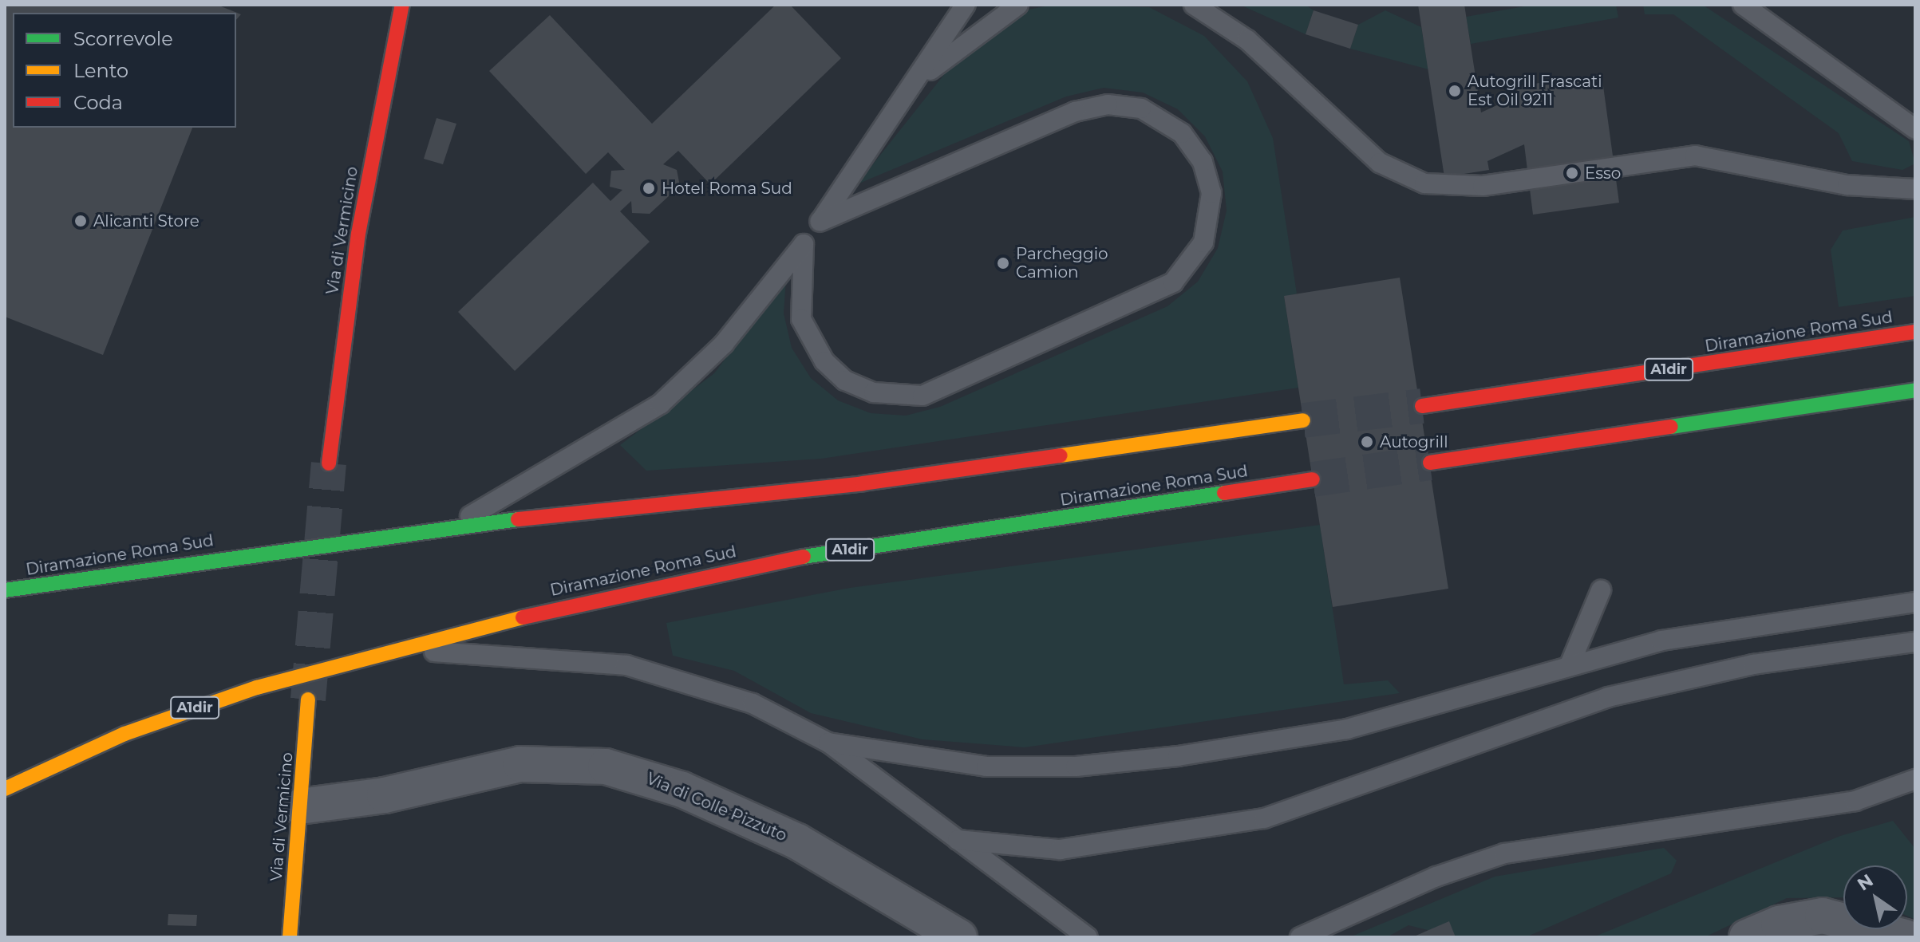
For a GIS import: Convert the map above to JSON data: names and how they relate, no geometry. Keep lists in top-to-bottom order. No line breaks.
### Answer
{"streets":{"main road":["Via di Vermicino","Diramazione Roma Sud","A1dir"],"street":["Via di Colle Pizzuto"]},"crossings":[["Via di Vermicino","Via di Colle Pizzuto"]],"places":["Autogrill Frascati Est Oil 9211","Esso","Hotel Roma Sud","Alicanti Store","Parcheggio Camion","Autogrill"],"legend":["Scorrevole","Lento","Coda"],"north":"top left"}
